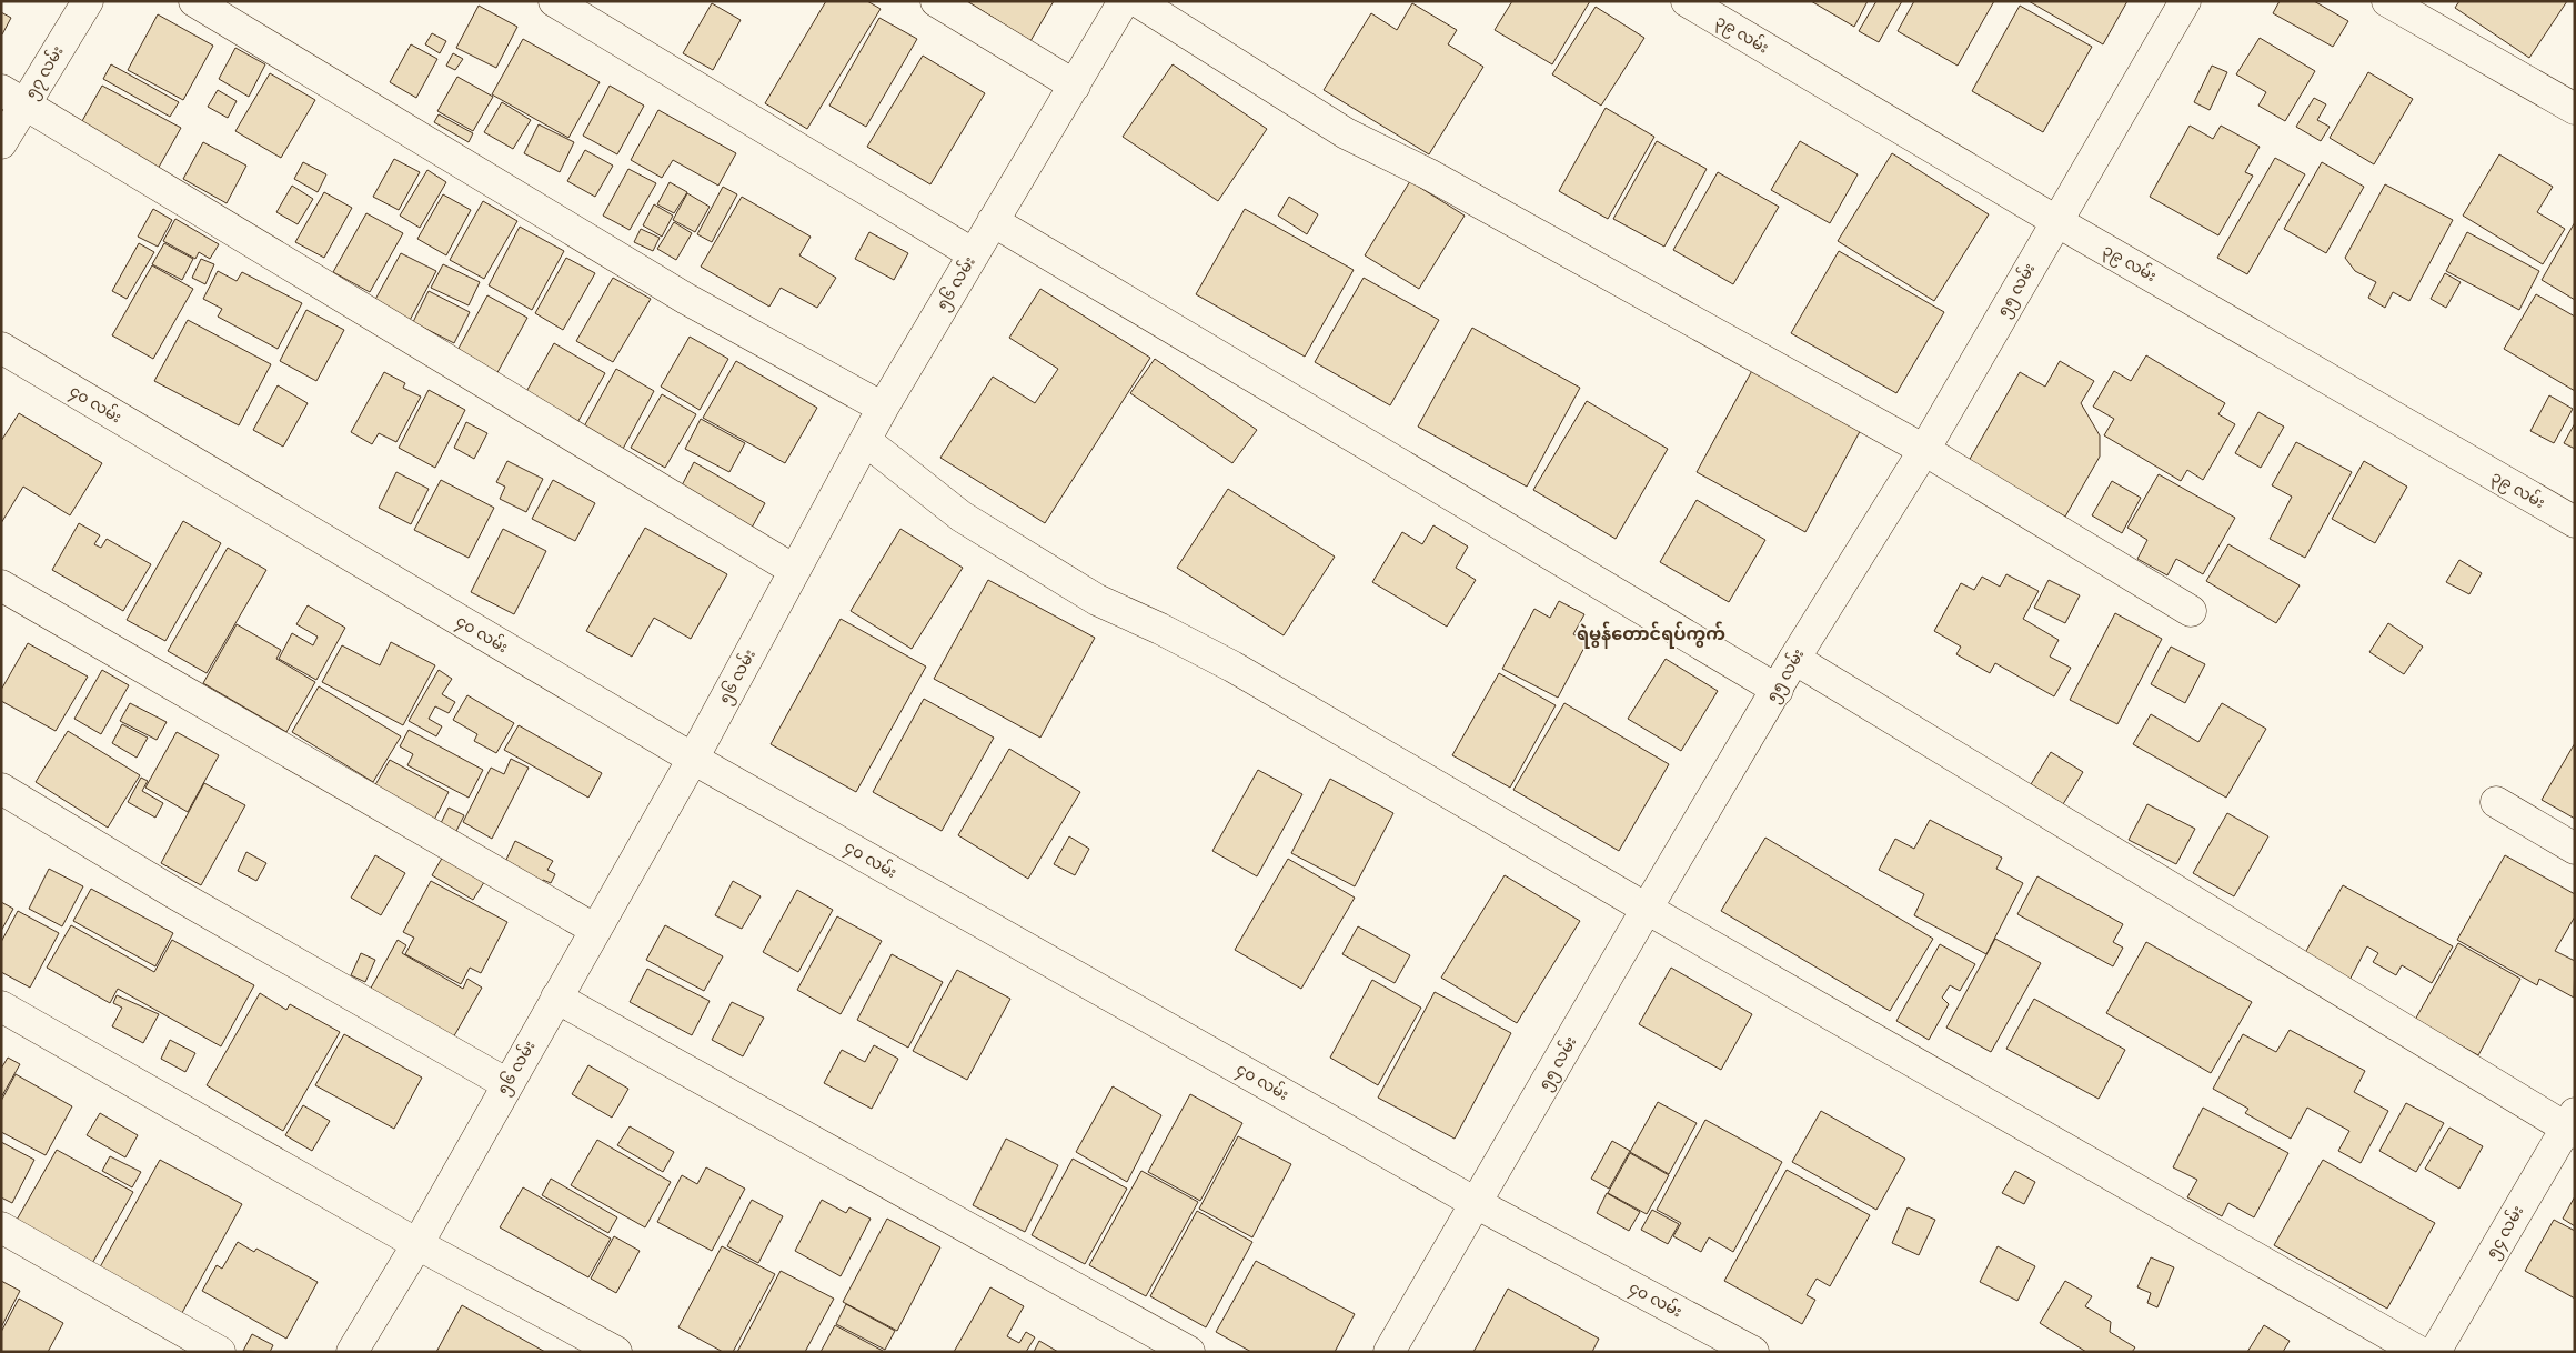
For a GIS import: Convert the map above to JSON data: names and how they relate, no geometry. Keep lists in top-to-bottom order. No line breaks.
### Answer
{"streets":{"street":["၃၉ လမ်း","၅၇ လမ်း","၅၆ လမ်း","၅၅ လမ်း","၄၀ လမ်း","၅၄ လမ်း"]},"crossings":[["၃၉ လမ်း","၅၅ လမ်း"],["၅၆ လမ်း","၄၀ လမ်း"],["၅၅ လမ်း","၄၀ လမ်း"]],"districts":["ရဲမွန်တောင်ရပ်ကွက်"]}
